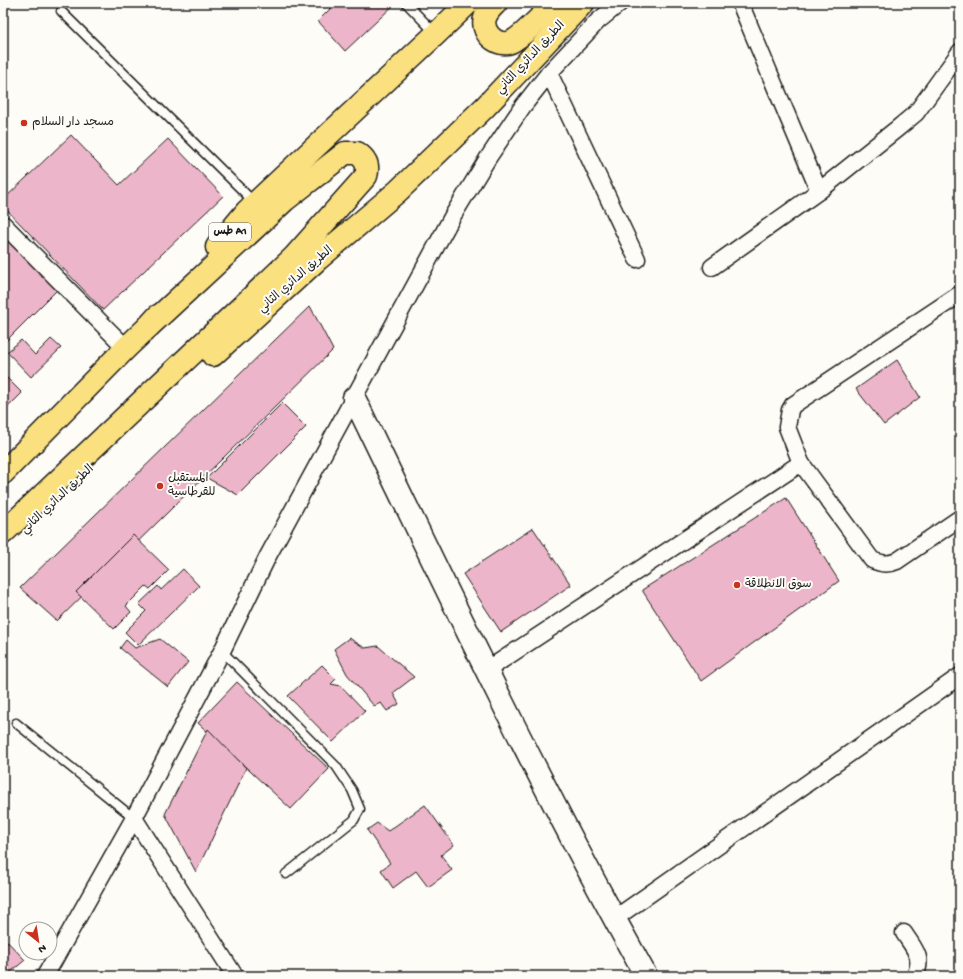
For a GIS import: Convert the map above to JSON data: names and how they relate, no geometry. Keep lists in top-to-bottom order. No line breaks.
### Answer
{"streets":{"highway":["الطريق الدائري الثاني","طس A1"]},"places":["مسجد دار السلام","المستقبل للقرطاسية","سوق الانطلاقة"],"north":"bottom right"}
